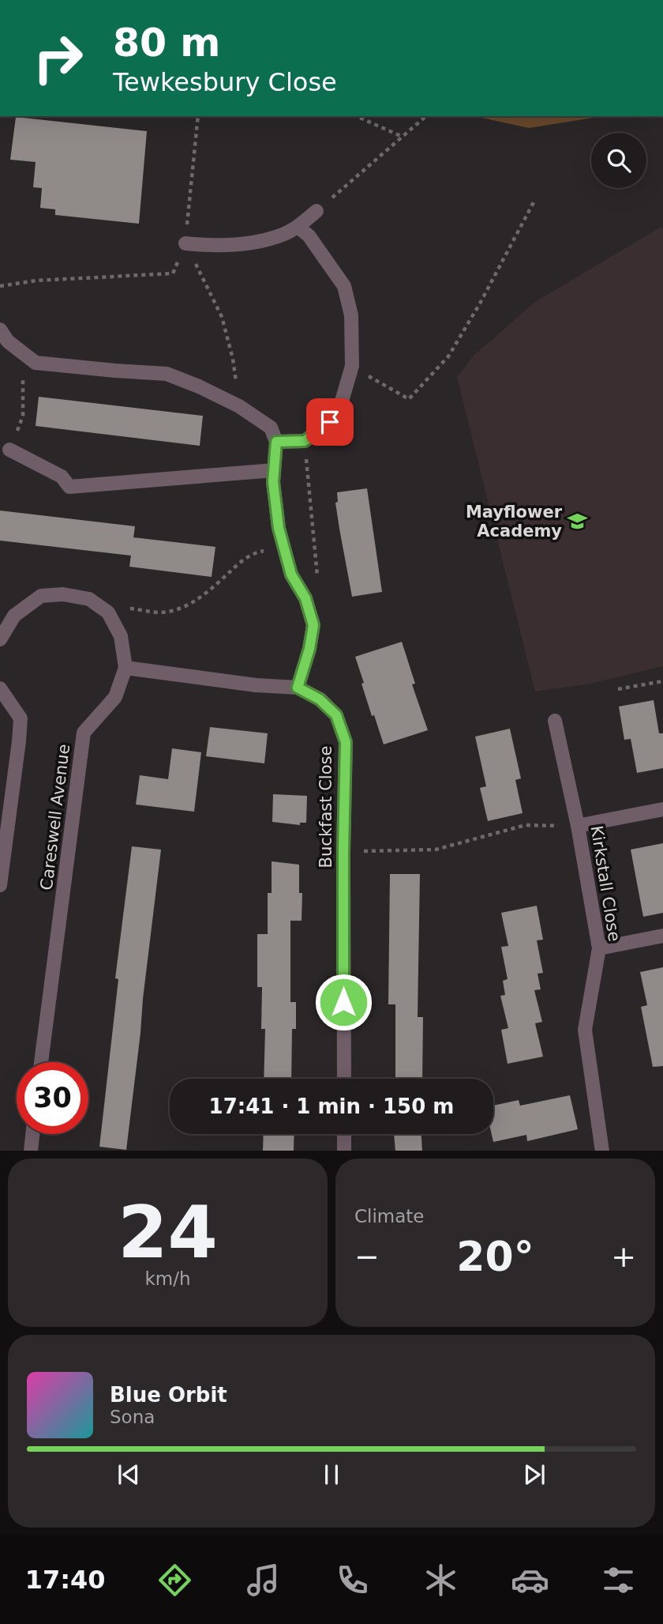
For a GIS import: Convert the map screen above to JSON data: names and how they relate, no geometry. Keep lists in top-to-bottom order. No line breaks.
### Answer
{"streets":{"street":["Buckfast Close","Careswell Avenue","Kirkstall Close"]},"crossings":[["Buckfast Close","Careswell Avenue"]],"places":{"school or university":["Mayflower Academy"]},"page":{"turn":["80 m","Tewkesbury Close"],"limit":"30","trip":"17:41 · 1 min · 150 m","tile":[["24","km/h"],"Climate"],"heat":["−","20°","+"],"song":["Blue Orbit","Sona"],"tabs":"17:40"}}
